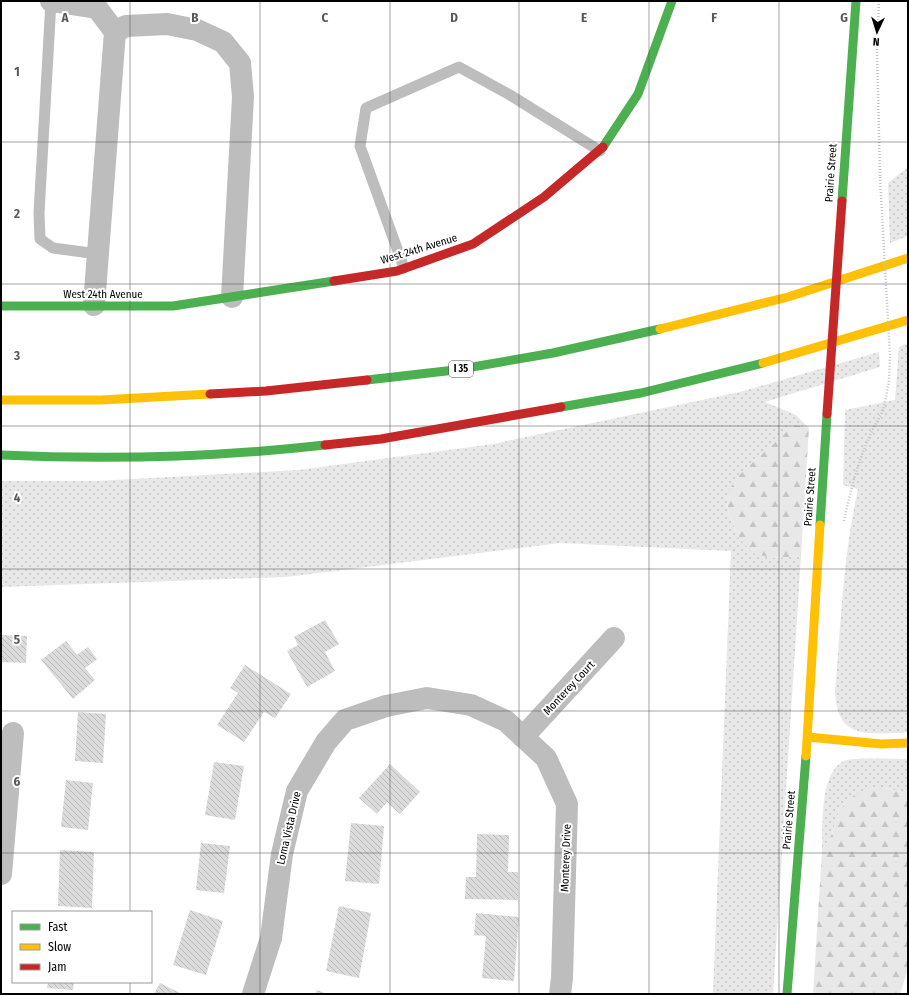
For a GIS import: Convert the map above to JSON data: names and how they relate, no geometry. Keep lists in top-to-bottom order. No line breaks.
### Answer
{"streets":{"main road":["Prairie Street","West 24th Avenue","I 35"],"street":["Monterey Court","Loma Vista Drive","Monterey Drive"]},"crossings":[["Monterey Court","Loma Vista Drive"],["Monterey Court","Monterey Drive"],["Loma Vista Drive","Monterey Drive"]],"legend":["Fast","Slow","Jam"],"north":"bottom","grid":{"columns":["A","B","C","D","E","F","G"],"rows":["1","2","3","4","5","6"]}}
